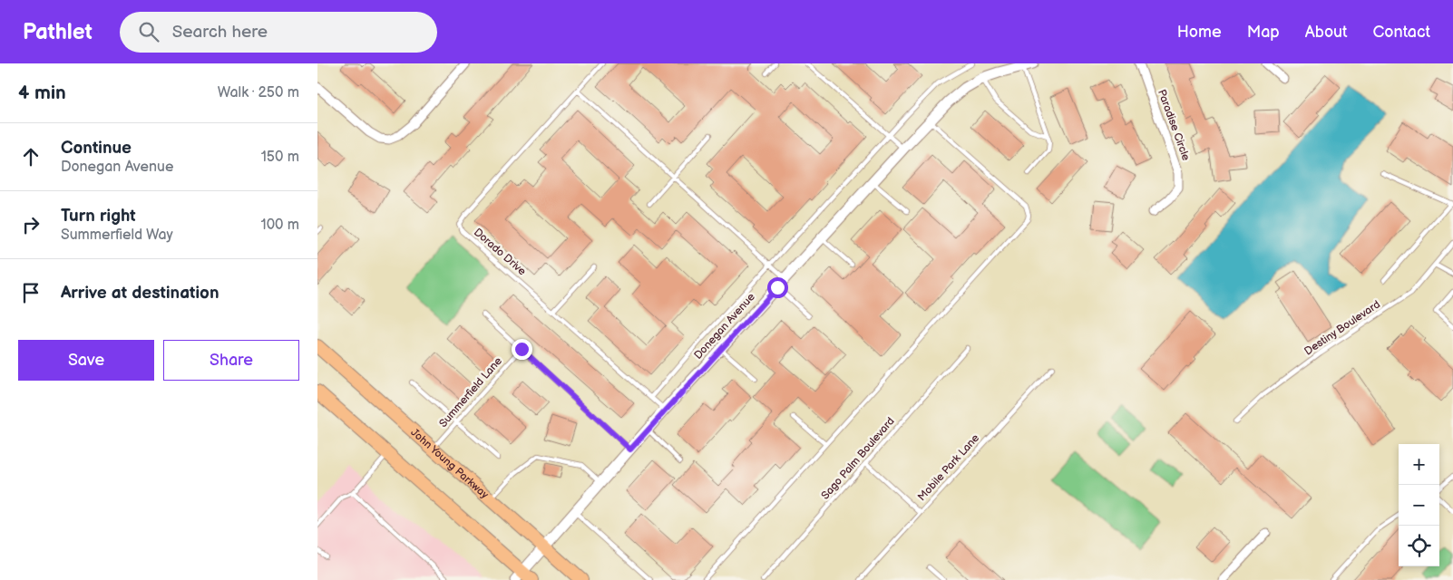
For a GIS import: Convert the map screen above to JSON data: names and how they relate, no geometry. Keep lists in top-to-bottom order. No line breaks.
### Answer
{"streets":{"highway":["John Young Parkway"],"street":["Paradise Circle","Donegan Avenue"],"lane":["Dorado Drive","Destiny Boulevard","Summerfield Lane","Sago Palm Boulevard","Mobile Park Lane"]},"crossings":[["Dorado Drive","Donegan Avenue"],["Donegan Avenue","John Young Parkway"],["Summerfield Lane","John Young Parkway"]],"page":{"header":"Pathlet","search":"Search here","nav":["Home","Map","About","Contact"],"heading":["4 min","Walk · 250 m"],"list":[["Continue","Donegan Avenue","150 m"],["Turn right","Summerfield Way","100 m"],"Arrive at destination"],"buttons":["Save","Share"],"map_buttons":["+","−"]}}
